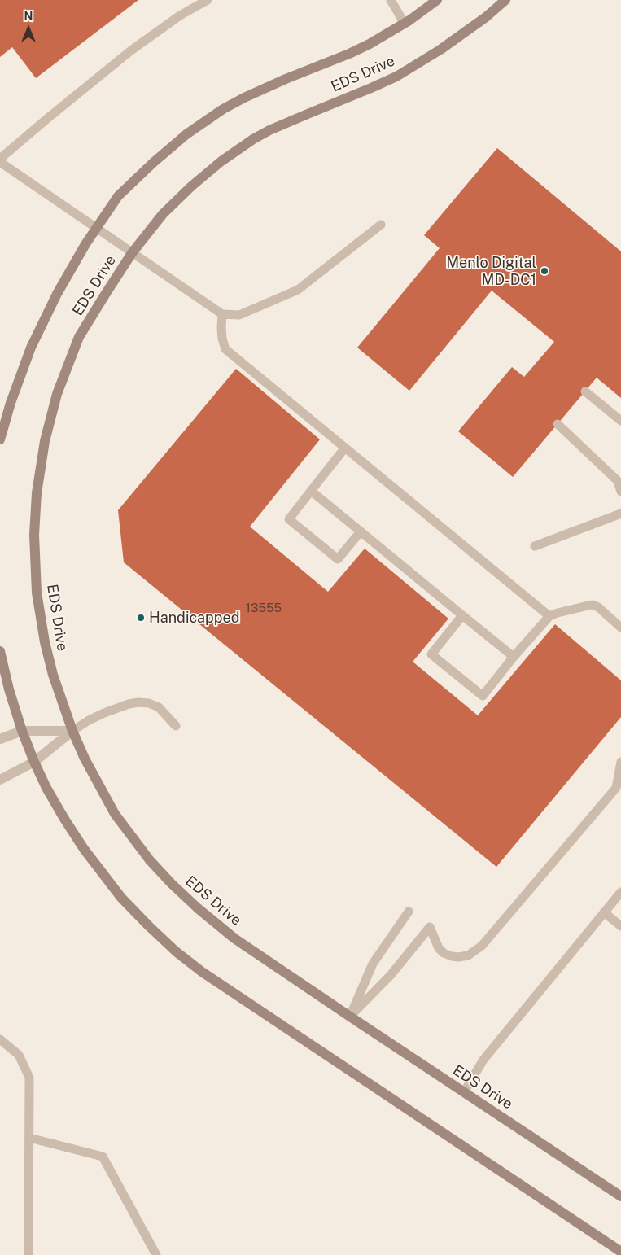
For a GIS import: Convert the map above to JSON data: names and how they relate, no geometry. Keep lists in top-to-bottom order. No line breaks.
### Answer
{"streets":{"street":["EDS Drive"]},"places":["Menlo Digital MD-DC1","Handicapped"],"house_numbers":["13555"],"north":"top"}
